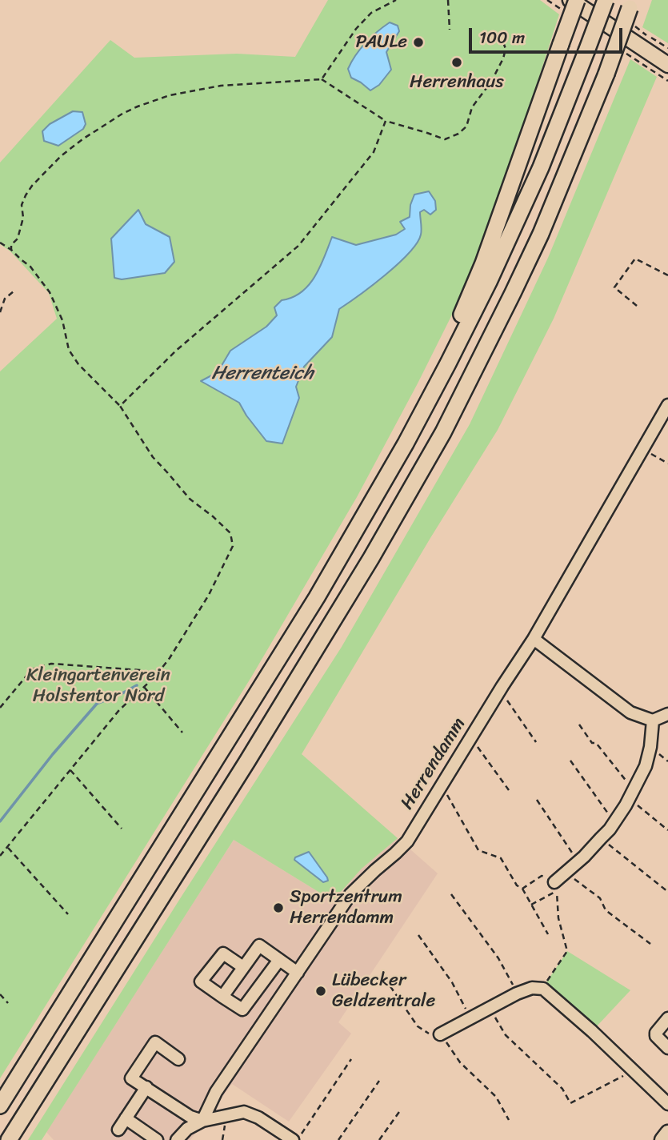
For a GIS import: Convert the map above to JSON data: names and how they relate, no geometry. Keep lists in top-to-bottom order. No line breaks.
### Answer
{"streets":{"street":["Herrendamm"]},"water":["Herrenteich"],"parks":["Kleingartenverein Holstentor Nord"],"places":["PAULe","Herrenhaus","Sportzentrum Herrendamm","Lübecker Geldzentrale"],"scale_bar":"100 m"}
